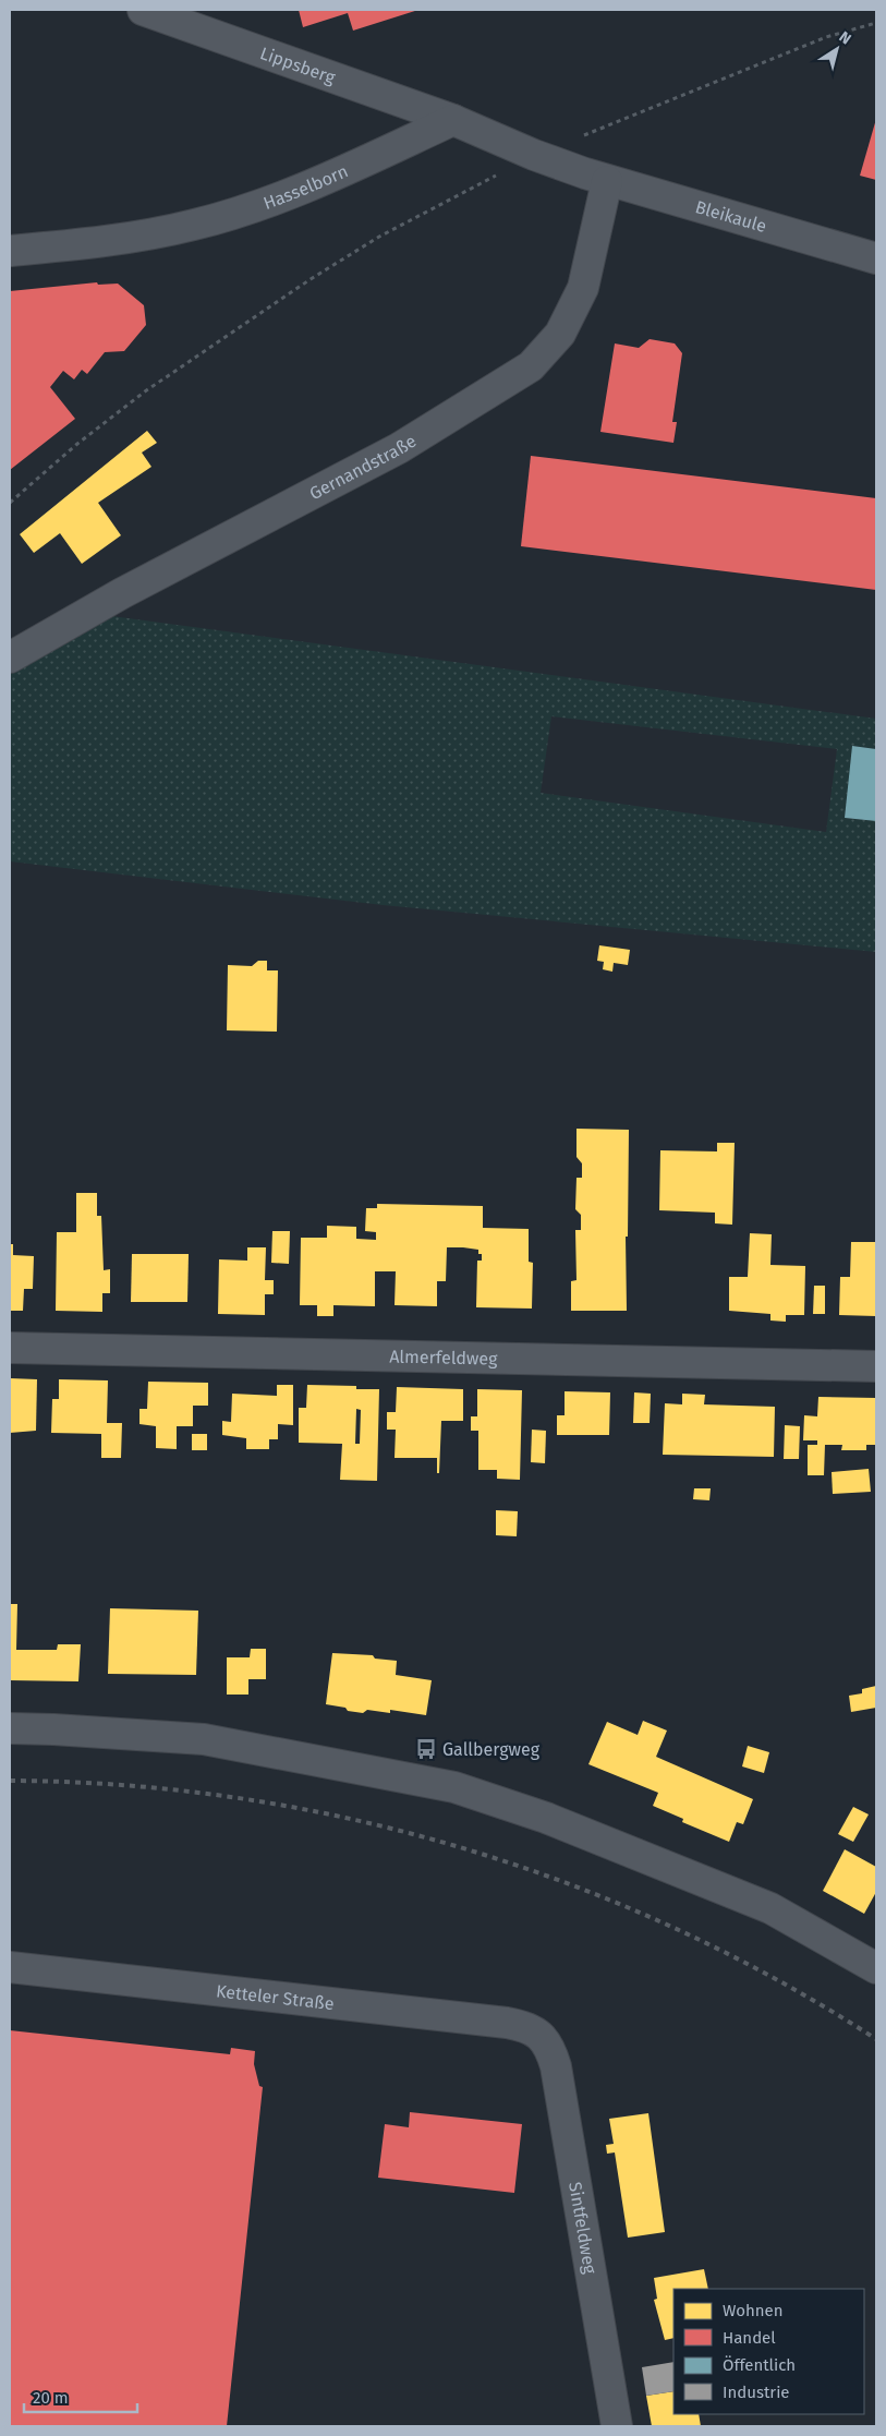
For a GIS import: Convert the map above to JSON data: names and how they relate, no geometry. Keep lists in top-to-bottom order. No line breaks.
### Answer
{"streets":{"street":["Lippsberg","Hasselborn","Bleikaule","Gernandstraße","Almerfeldweg","Ketteler Straße","Sintfeldweg"]},"crossings":[["Lippsberg","Hasselborn"],["Bleikaule","Gernandstraße"],["Ketteler Straße","Sintfeldweg"]],"places":{"bus stop":["Gallbergweg"]},"legend":["Wohnen","Handel","Öffentlich","Industrie"],"scale_bar":"20 m","north":"top right"}
